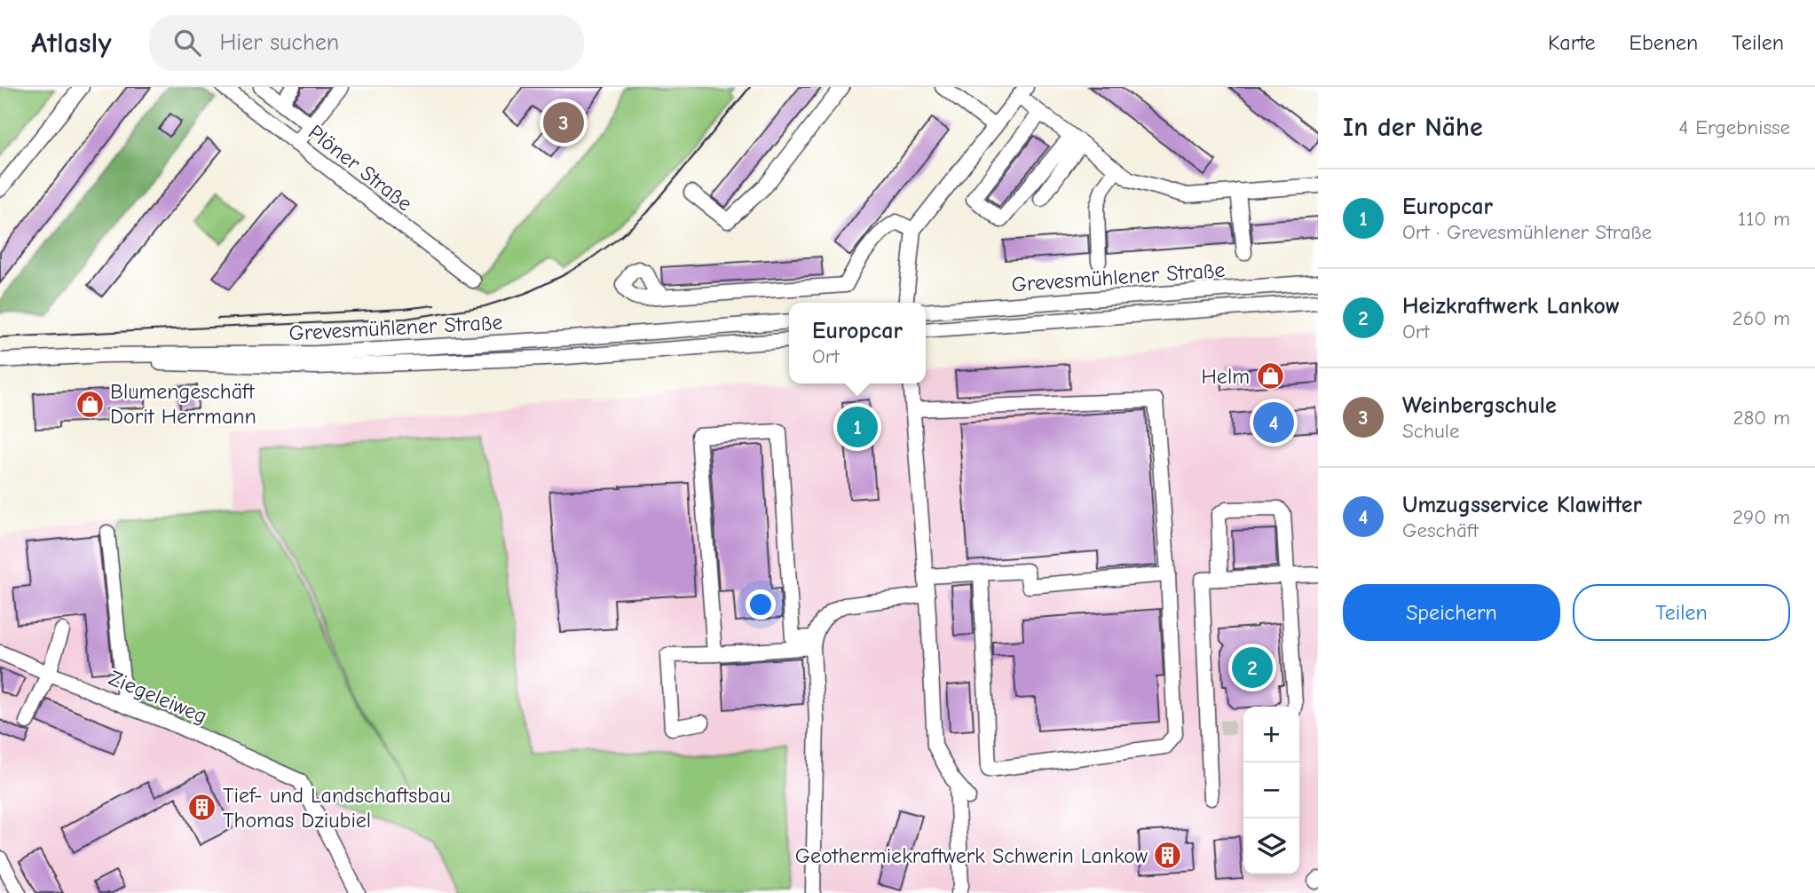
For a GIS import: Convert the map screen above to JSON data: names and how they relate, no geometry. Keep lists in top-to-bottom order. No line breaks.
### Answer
{"streets":{"street":["Plöner Straße","Grevesmühlener Straße","Ziegeleiweg"]},"places":{"shop":["Helm","Blumengeschäft Dorit Herrmann"],"building":["Tief- und Landschaftsbau Thomas Dziubiel","Geothermiekraftwerk Schwerin Lankow"]},"page":{"header":"Atlasly","search":"Hier suchen","nav":["Karte","Ebenen","Teilen"],"heading":["In der Nähe","4 Ergebnisse"],"pins":["3","4","1","2"],"list":[{"mark":"1","name":"Europcar","note":"Ort · Grevesmühlener Straße","value":"110 m"},{"mark":"2","name":"Heizkraftwerk Lankow","note":"Ort","value":"260 m"},{"mark":"3","name":"Weinbergschule","note":"Schule","value":"280 m"},{"mark":"4","name":"Umzugsservice Klawitter","note":"Geschäft","value":"290 m"}],"popup":["Europcar","Ort"],"buttons":["Speichern","Teilen"],"map_buttons":["+","−"]}}
